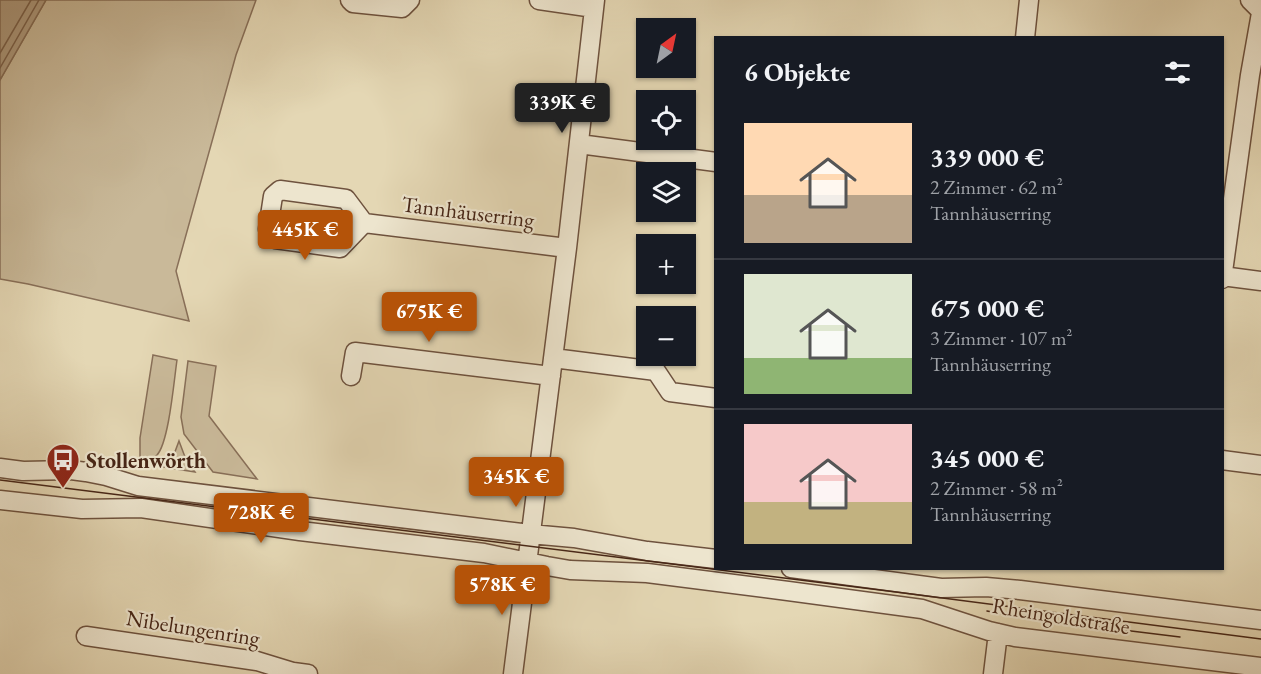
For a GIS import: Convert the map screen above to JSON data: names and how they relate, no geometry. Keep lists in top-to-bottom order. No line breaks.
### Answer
{"streets":{"street":["Tannhäuserring","Rheingoldstraße","Nibelungenring"]},"places":{"bus stop":["Stollenwörth"]},"north":"top right","page":{"map_buttons":["+","−"],"heading":"6 Objekte","price":["339K €","445K €","675K €","345K €","728K €","578K €"],"list":[{"name":"339 000 €","note":"2 Zimmer · 62 m² · Tannhäuserring"},{"name":"675 000 €","note":"3 Zimmer · 107 m² · Tannhäuserring"},{"name":"345 000 €","note":"2 Zimmer · 58 m² · Tannhäuserring"}]}}
